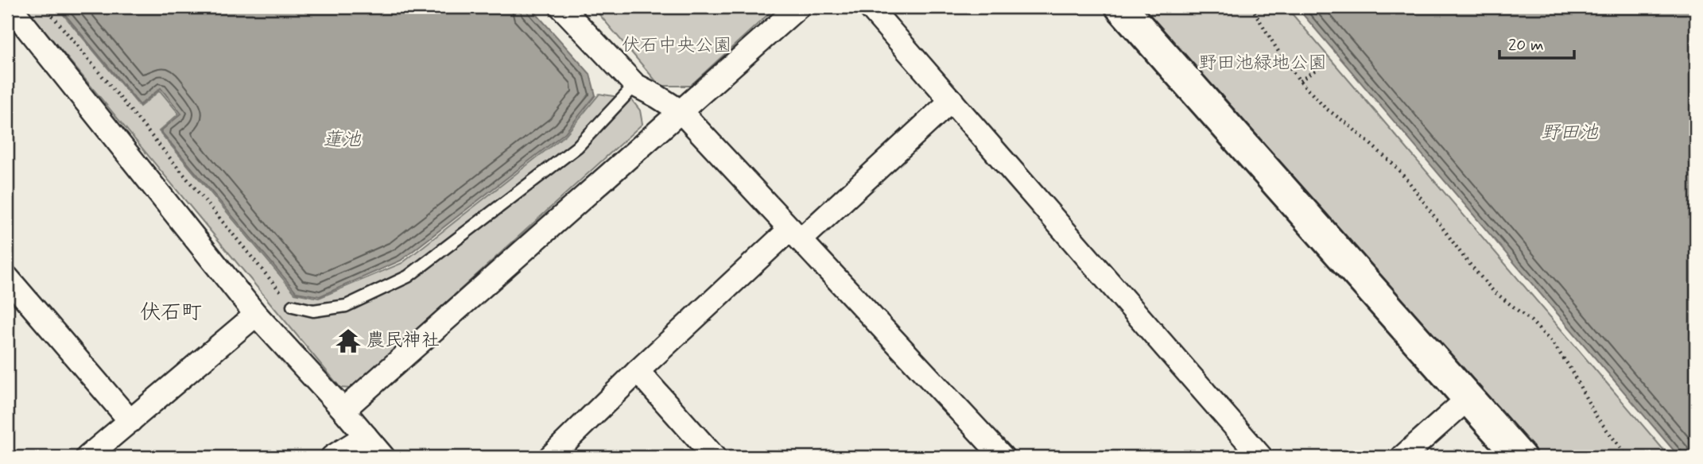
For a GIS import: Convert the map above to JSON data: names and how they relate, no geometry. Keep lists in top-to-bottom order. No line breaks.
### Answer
{"districts":["伏石町"],"water":["野田池","蓮池"],"parks":["伏石中央公園","野田池緑地公園"],"places":{"temple":["農民神社"]},"scale_bar":"20 m"}
